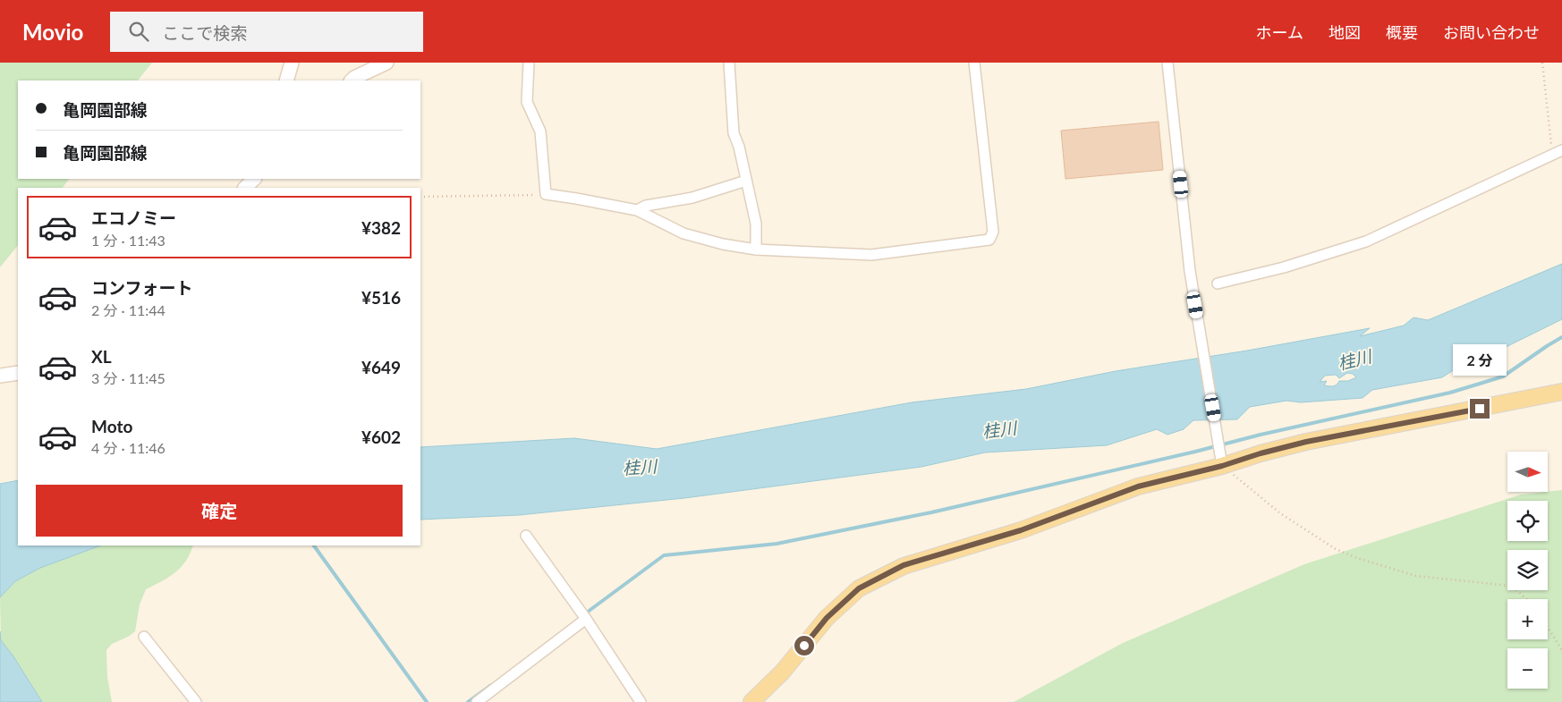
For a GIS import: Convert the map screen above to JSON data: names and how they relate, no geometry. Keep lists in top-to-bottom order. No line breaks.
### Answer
{"water":["桂川"],"north":"right","page":{"header":"Movio","search":"ここで検索","nav":["ホーム","地図","概要","お問い合わせ"],"banner":["亀岡園部線","亀岡園部線"],"list":[{"name":"エコノミー","note":"1 分 · 11:43","value":"¥382"},{"name":"コンフォート","note":"2 分 · 11:44","value":"¥516"},{"name":"XL","note":"3 分 · 11:45","value":"¥649"},{"name":"Moto","note":"4 分 · 11:46","value":"¥602"}],"bubble":"2 分","map_buttons":["+","−"],"buttons":"確定"}}
